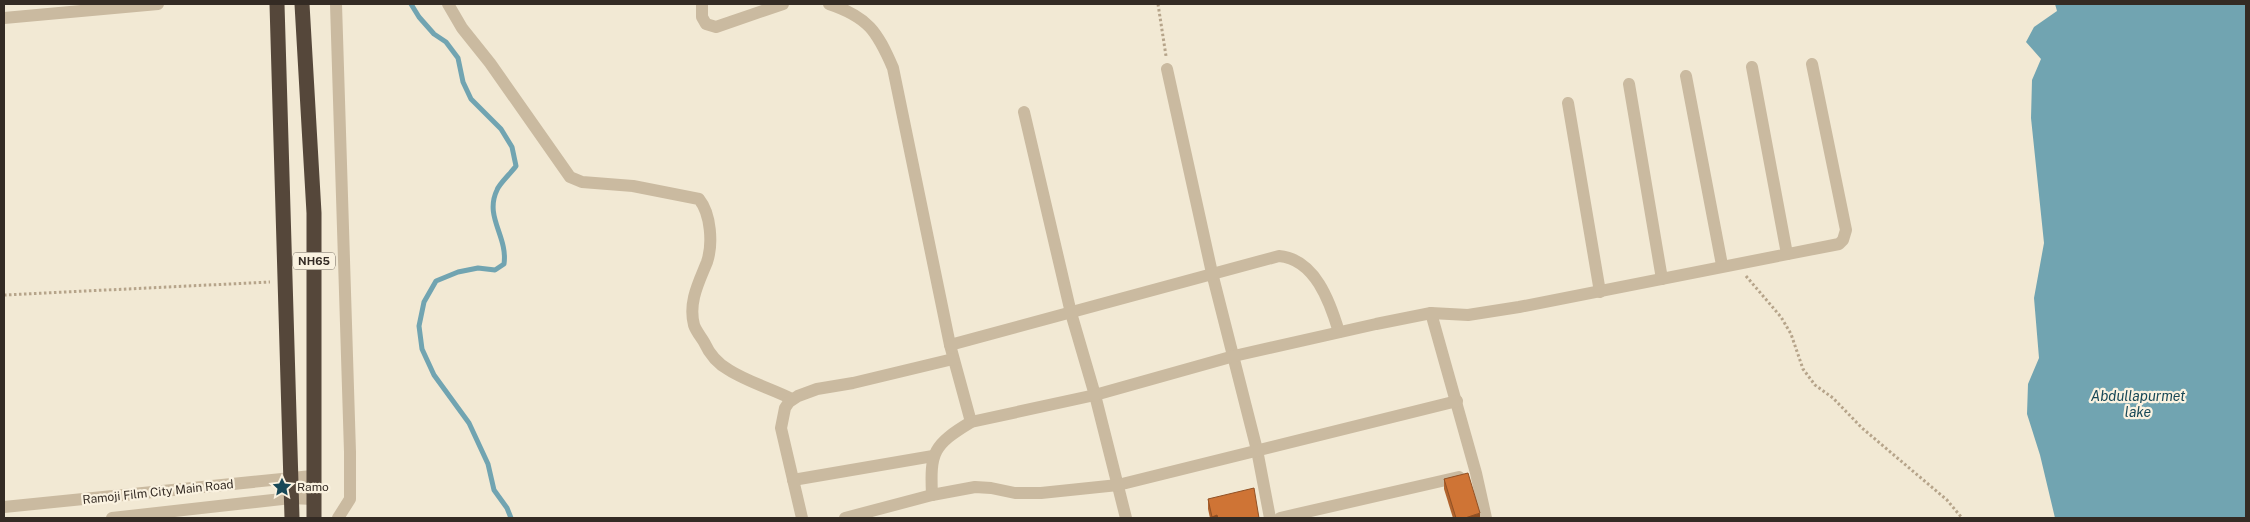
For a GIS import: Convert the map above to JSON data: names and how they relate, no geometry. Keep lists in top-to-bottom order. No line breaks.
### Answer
{"streets":{"highway":["NH65"],"street":["Ramoji Film City Main Road"]},"crossings":[["NH65","Ramoji Film City Main Road"]],"water":["Abdullapurmet lake"],"places":{"place":["Ramo"]}}
